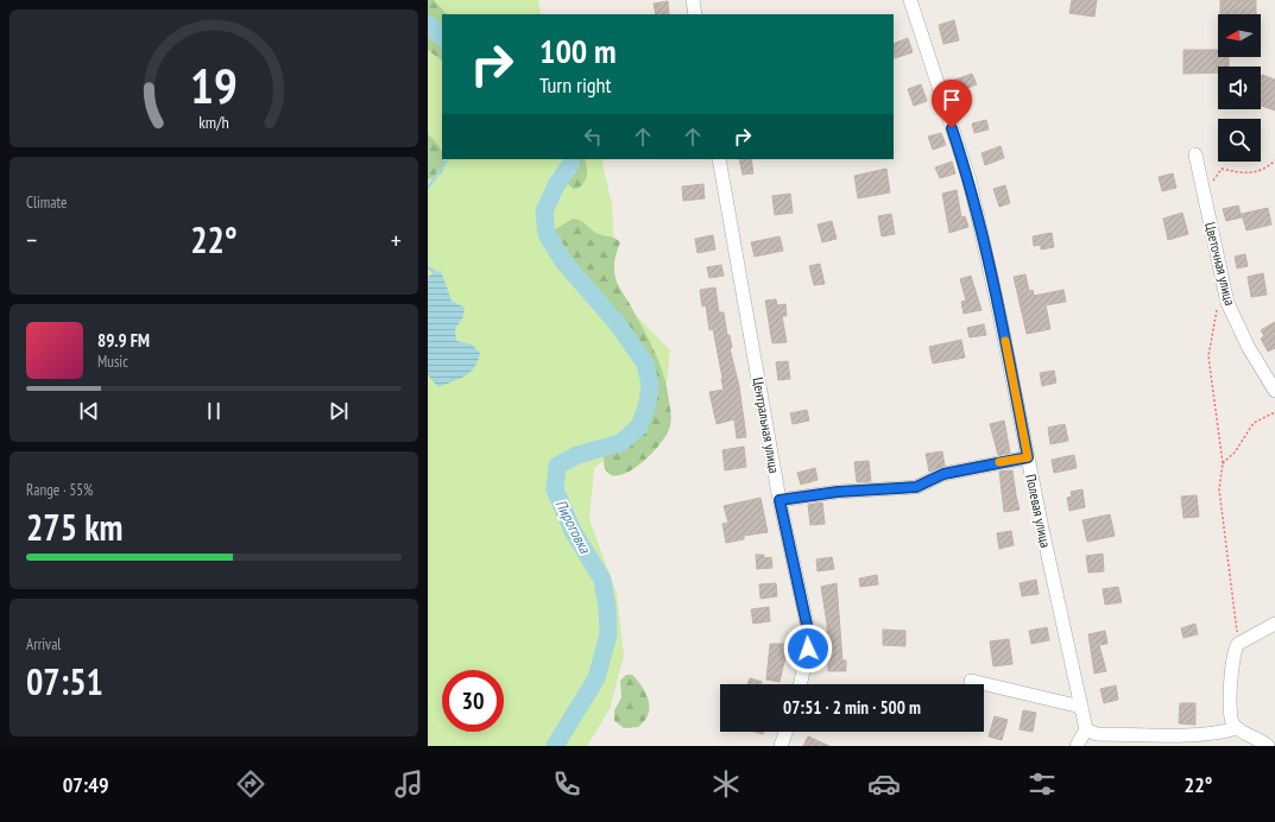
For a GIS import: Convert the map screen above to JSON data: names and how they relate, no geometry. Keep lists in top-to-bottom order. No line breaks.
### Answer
{"streets":{"street":["Цветочная улица","Центральная улица","Полевая улица"]},"water":["Пироговка"],"north":"left","page":{"turn":["100 m","Turn right"],"tile":["Climate",["Range · 55%","275 km"],["Arrival","07:51"]],"heat":["−","22°","+"],"song":["89.9 FM","Music"],"limit":"30","trip":"07:51 · 2 min · 500 m","tabs":["07:49","22°"],"gauge":["19","km/h"]}}
